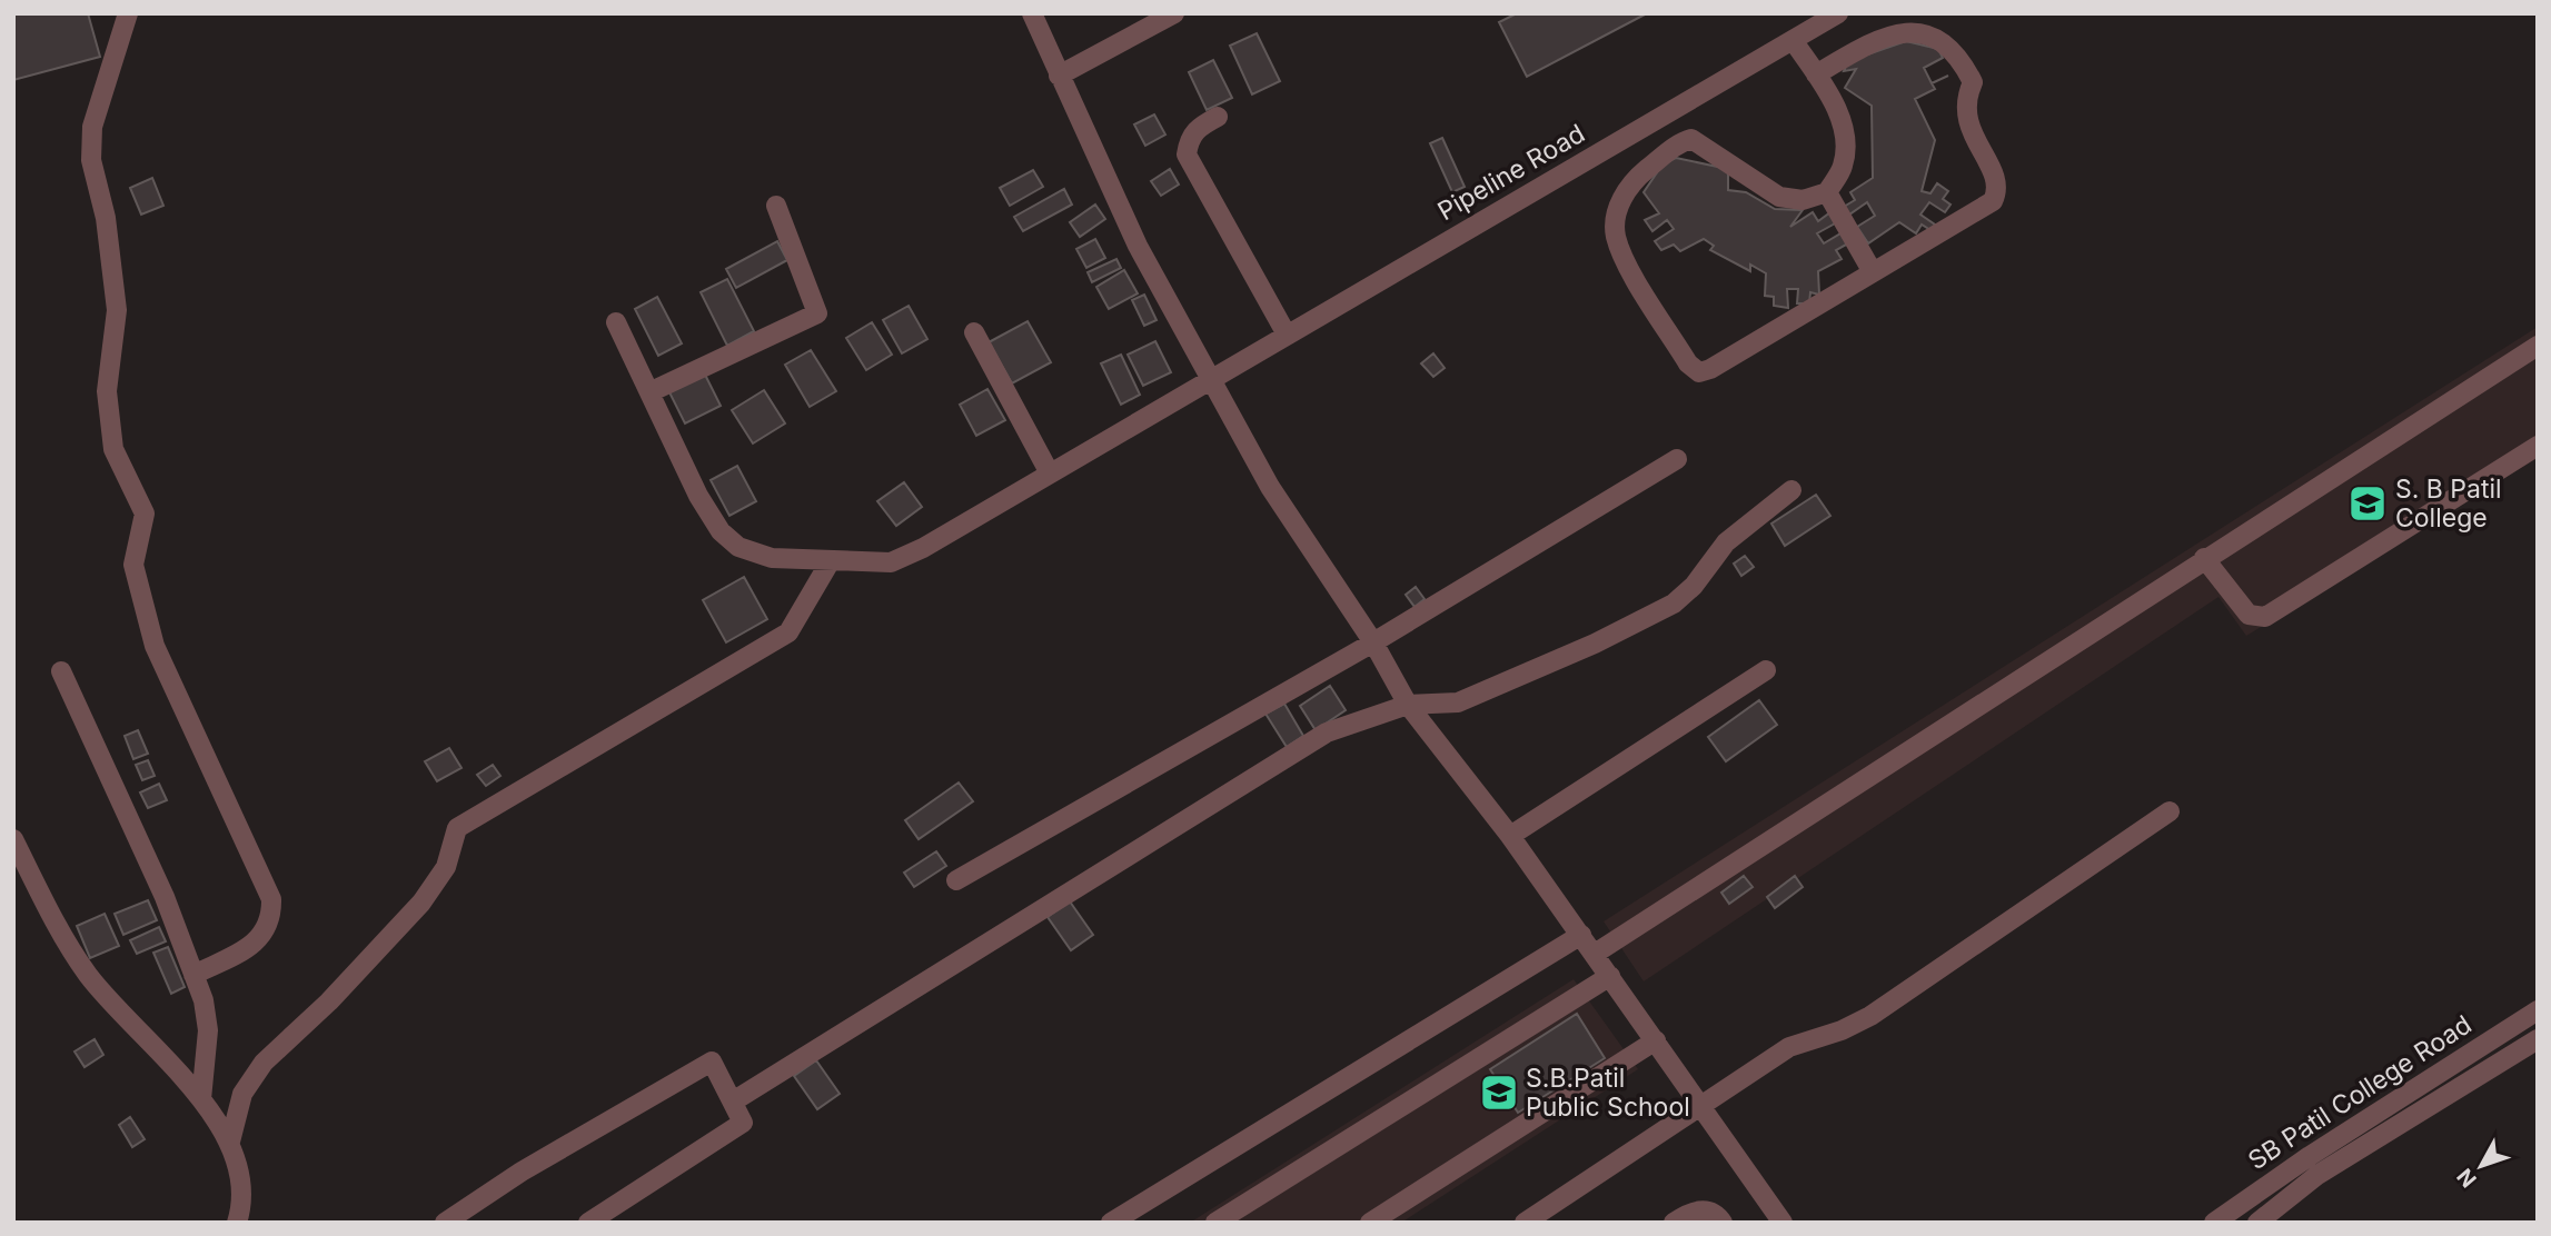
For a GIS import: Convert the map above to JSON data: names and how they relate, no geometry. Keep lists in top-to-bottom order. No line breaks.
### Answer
{"streets":{"street":["Pipeline Road","SB Patil College Road"]},"places":{"school or university":["S. B Patil College","S.B.Patil Public School"]},"north":"bottom left"}
